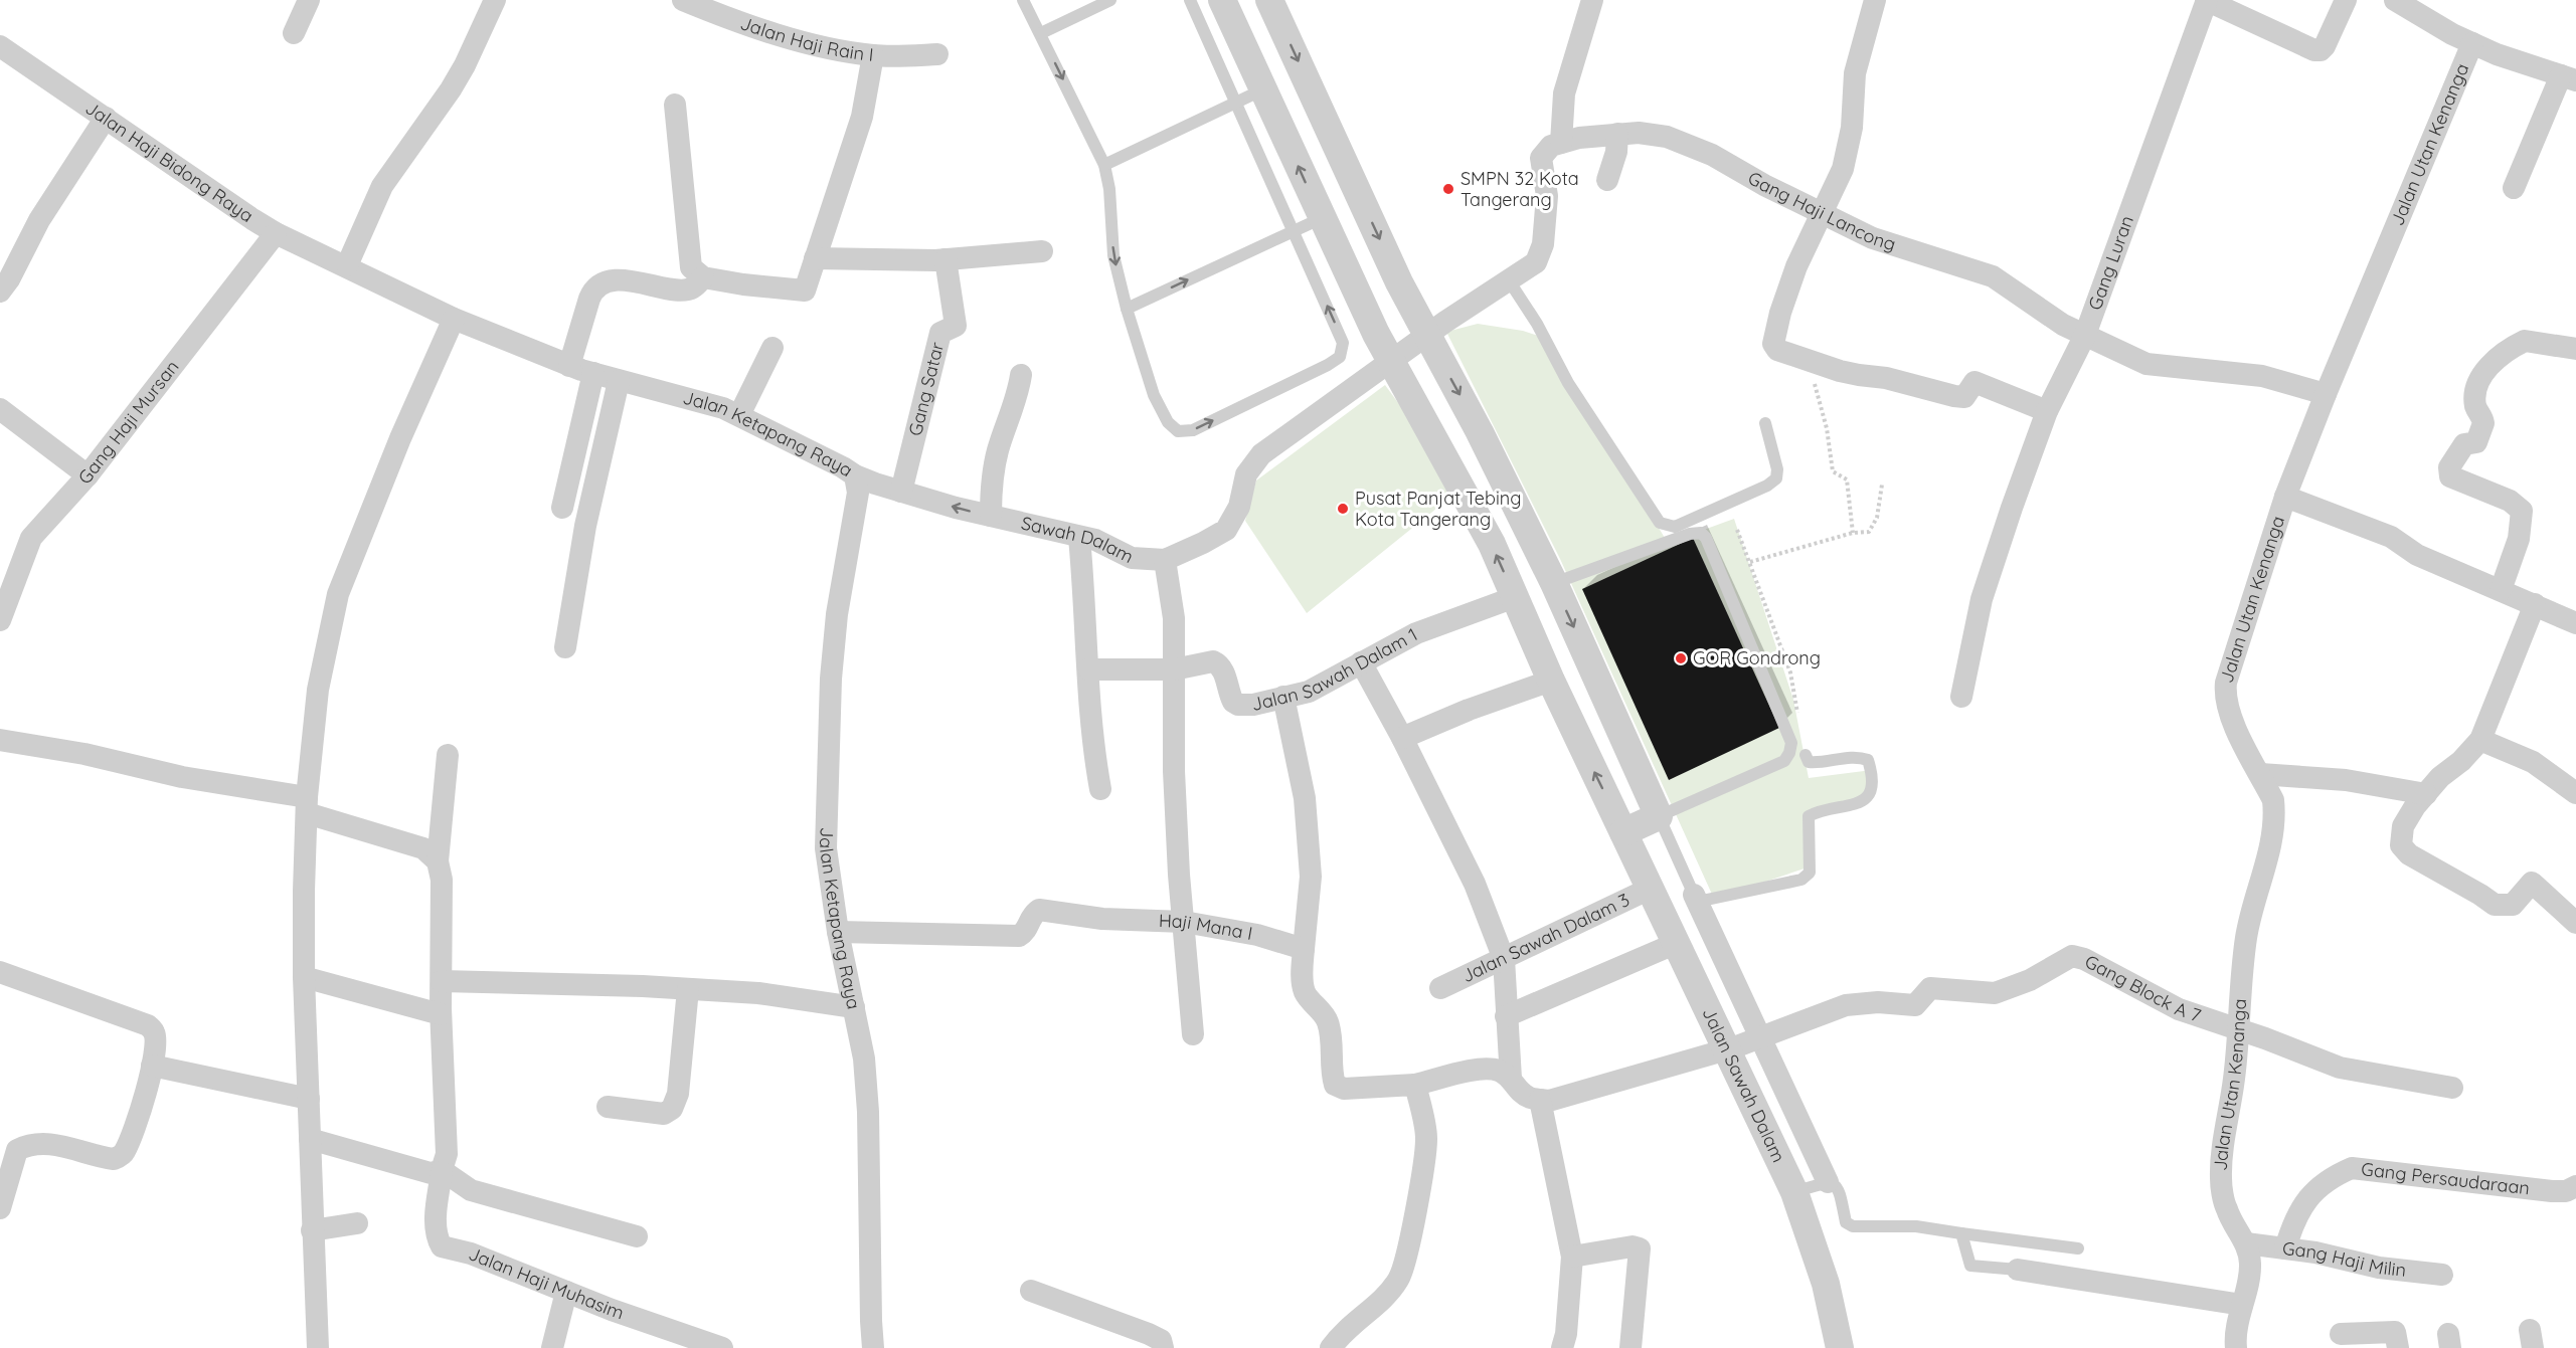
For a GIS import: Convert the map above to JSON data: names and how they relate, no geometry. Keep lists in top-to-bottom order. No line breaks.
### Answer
{"streets":{"street":["Jalan Haji Rain I","Jalan Utan Kenanga","Jalan Haji Bidong Raya","Gang Haji Lancong","Gang Luran","Gang Satar","Gang Haji Mursan","Jalan Ketapang Raya","Sawah Dalam","Jalan Sawah Dalam 1","Haji Mana I","Jalan Sawah Dalam 3","Gang Block A 7","Jalan Sawah Dalam","Gang Persaudaraan","Gang Haji Milin","Jalan Haji Muhasim"]},"crossings":[["Jalan Utan Kenanga","Gang Haji Lancong"],["Jalan Utan Kenanga","Gang Block A 7"],["Jalan Utan Kenanga","Gang Haji Milin"],["Jalan Haji Bidong Raya","Gang Haji Mursan"],["Jalan Haji Bidong Raya","Jalan Ketapang Raya"],["Gang Haji Lancong","Gang Luran"],["Gang Satar","Sawah Dalam"],["Jalan Ketapang Raya","Sawah Dalam"],["Jalan Ketapang Raya","Haji Mana I"],["Jalan Sawah Dalam 3","Jalan Sawah Dalam"],["Gang Block A 7","Jalan Sawah Dalam"],["Gang Persaudaraan","Gang Haji Milin"]],"places":["SMPN 32 Kota Tangerang","Pusat Panjat Tebing Kota Tangerang","GOR Gondrong"]}
